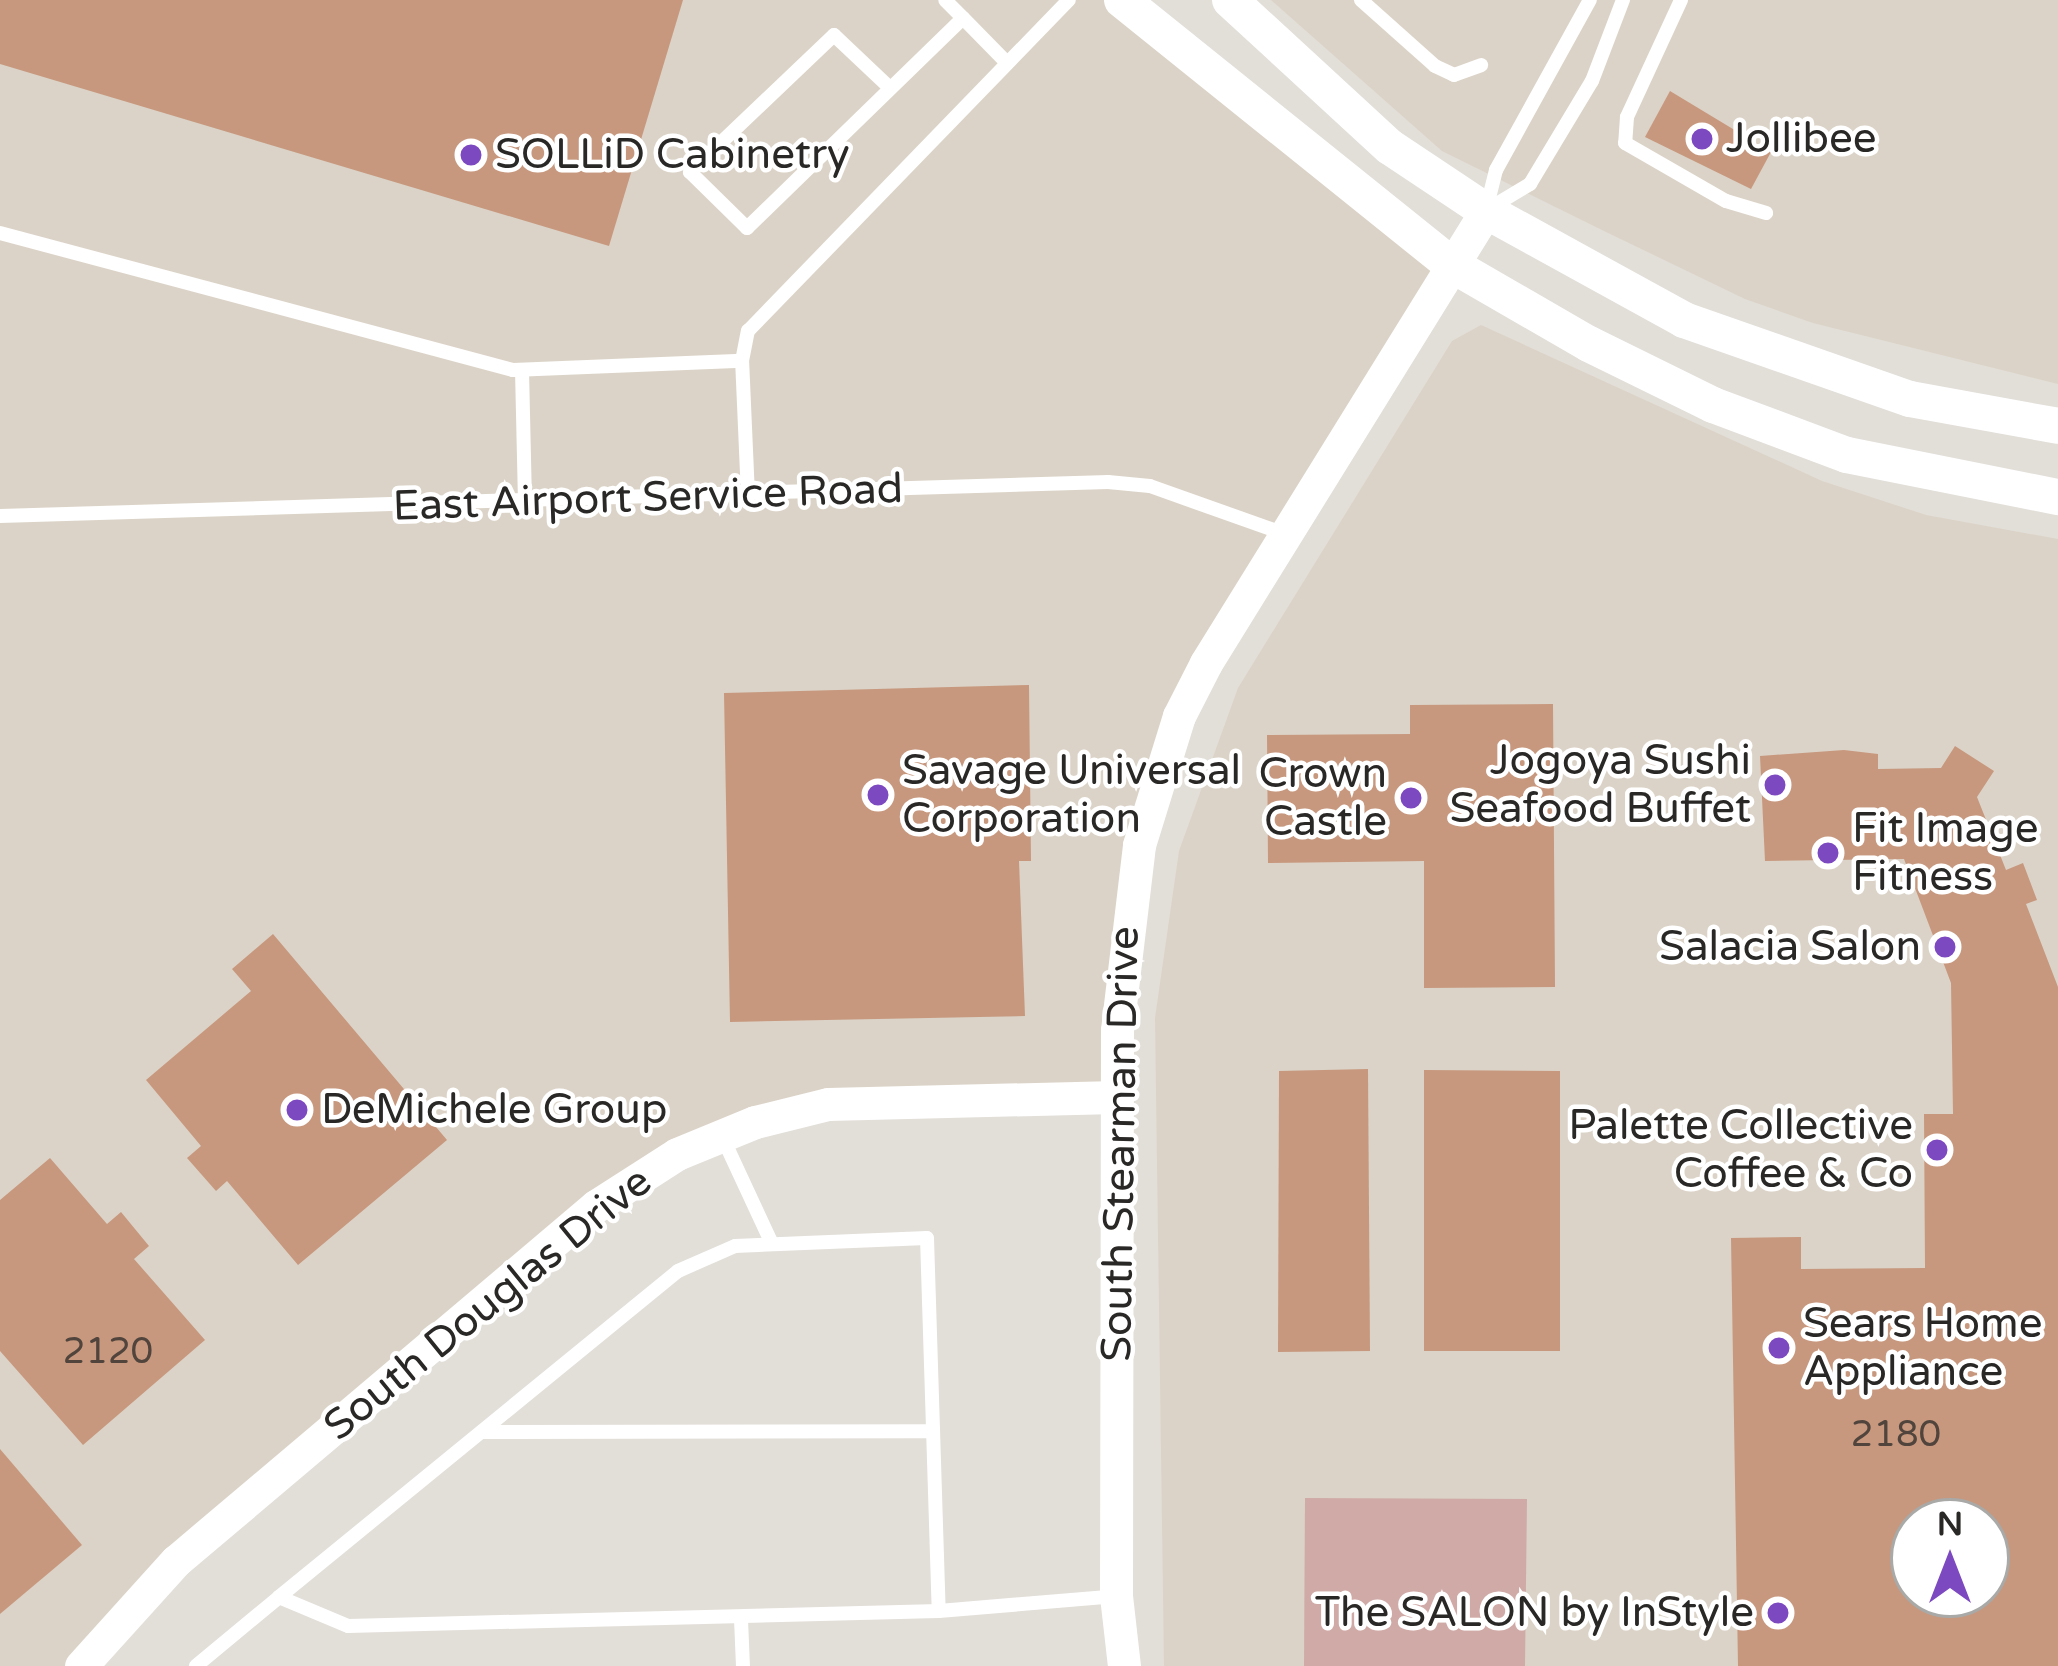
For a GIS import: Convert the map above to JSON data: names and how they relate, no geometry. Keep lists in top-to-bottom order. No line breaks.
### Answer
{"streets":{"street":["South Stearman Drive","South Douglas Drive"],"lane":["East Airport Service Road"]},"crossings":[["East Airport Service Road","South Stearman Drive"],["South Stearman Drive","South Douglas Drive"]],"places":["Jollibee","SOLLiD Cabinetry","Jogoya Sushi Seafood Buffet","Savage Universal Corporation","Crown Castle","Fit Image Fitness","Salacia Salon","DeMichele Group","Palette Collective Coffee & Co","Sears Home Appliance","The SALON by InStyle"],"house_numbers":["2120","2180"],"north":"top"}
